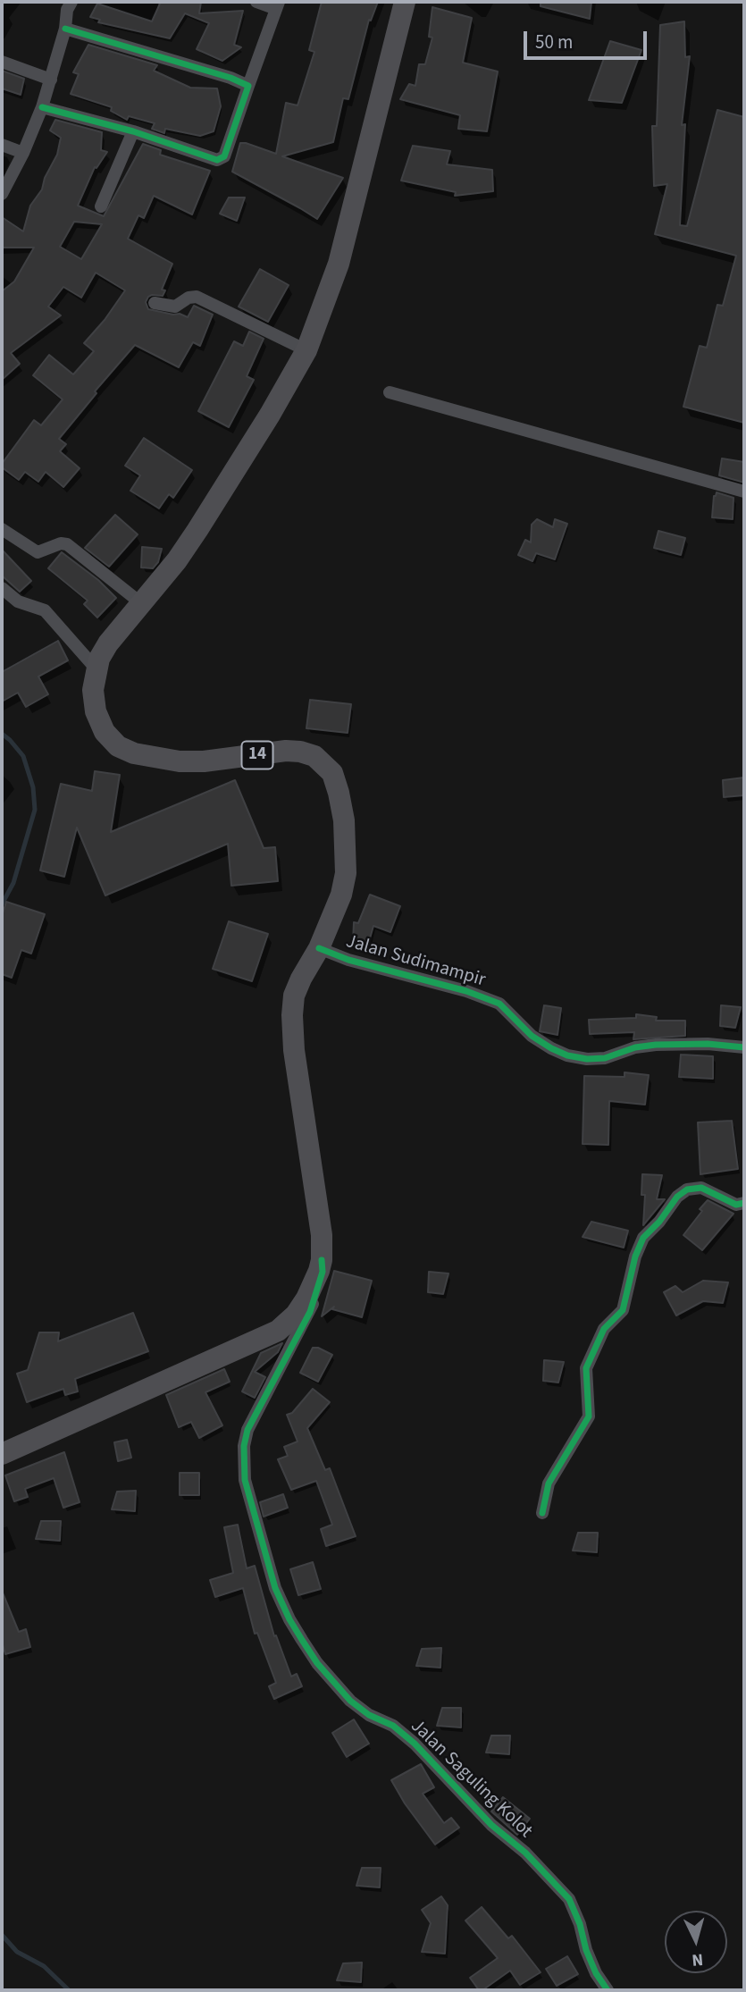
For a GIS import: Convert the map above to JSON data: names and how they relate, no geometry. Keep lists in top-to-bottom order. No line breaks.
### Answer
{"streets":{"highway":["14"],"street":["Jalan Sudimampir","Jalan Saguling Kolot"]},"crossings":[["14","Jalan Sudimampir"],["14","Jalan Saguling Kolot"]],"scale_bar":"50 m","north":"bottom"}
